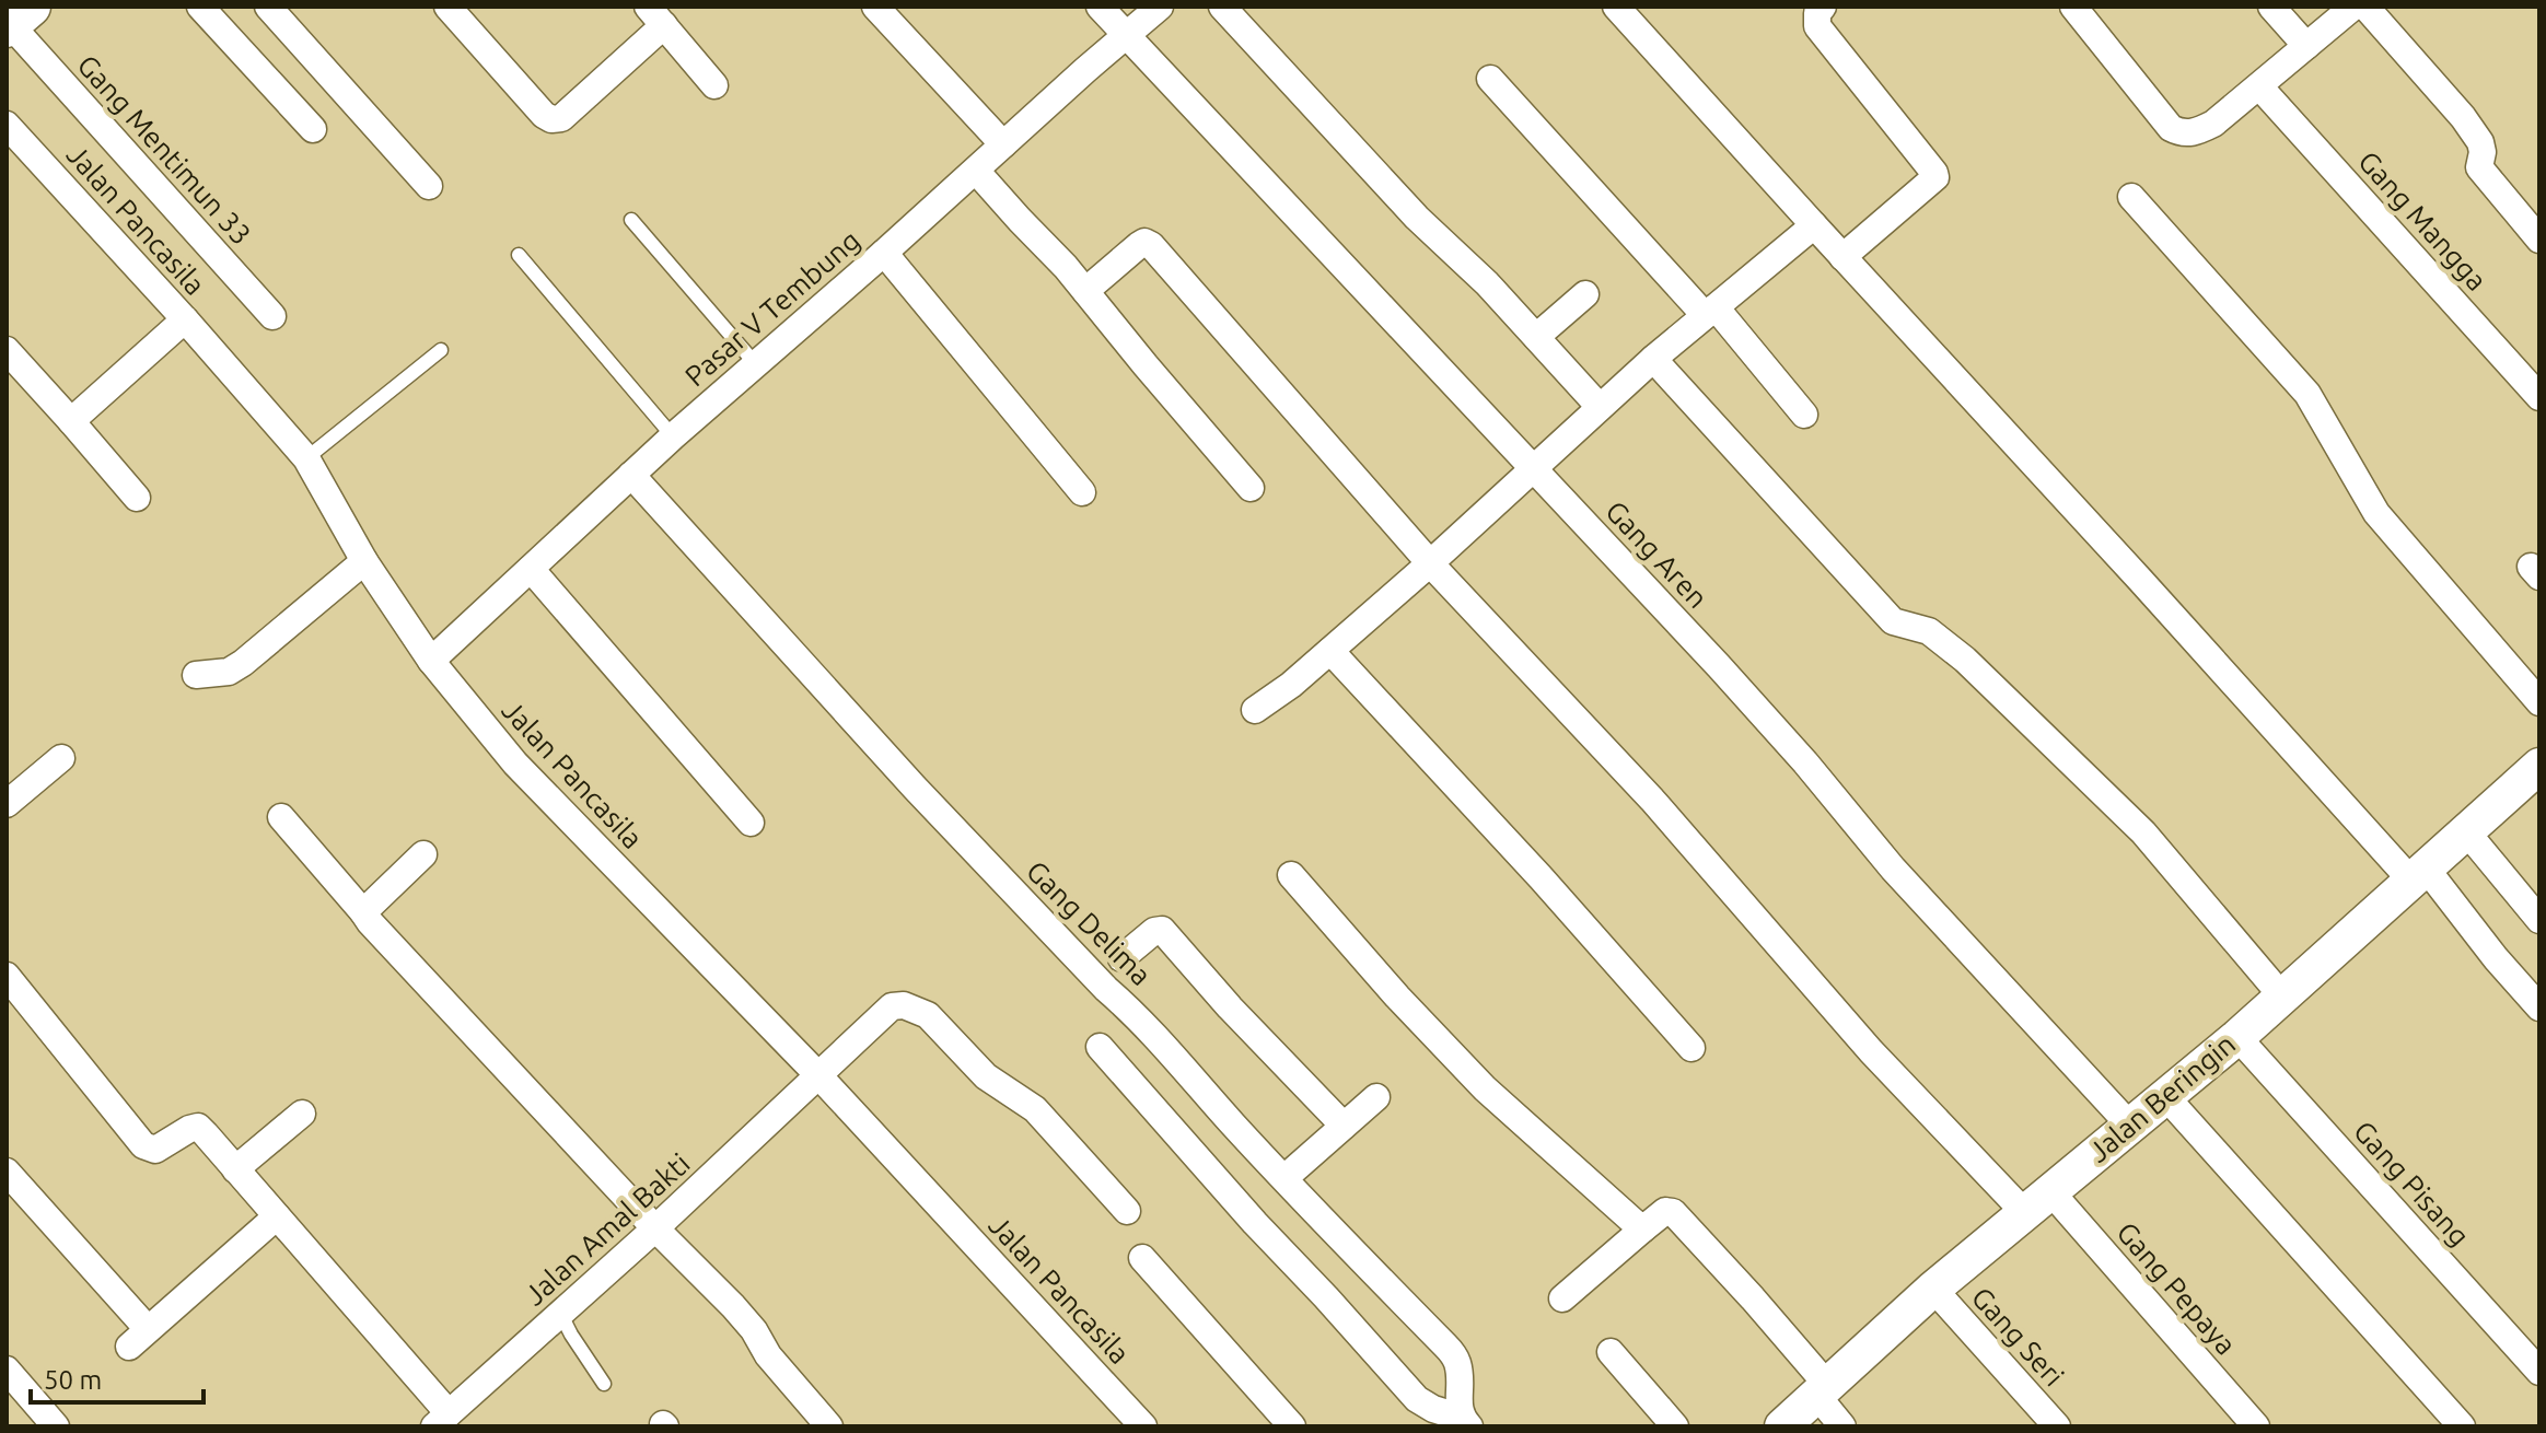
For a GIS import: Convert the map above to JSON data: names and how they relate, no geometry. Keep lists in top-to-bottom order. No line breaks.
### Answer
{"streets":{"street":["Gang Mentimun 33","Jalan Pancasila","Gang Mangga","Pasar V Tembung","Gang Aren","Gang Delima","Jalan Beringin","Gang Pisang","Jalan Amal Bakti","Gang Pepaya","Gang Seri"]},"crossings":[["Jalan Pancasila","Pasar V Tembung"],["Jalan Pancasila","Jalan Amal Bakti"],["Pasar V Tembung","Gang Aren"],["Pasar V Tembung","Gang Delima"],["Gang Aren","Jalan Beringin"],["Jalan Beringin","Gang Pisang"],["Jalan Beringin","Gang Pepaya"],["Jalan Beringin","Gang Seri"]],"scale_bar":"50 m"}
